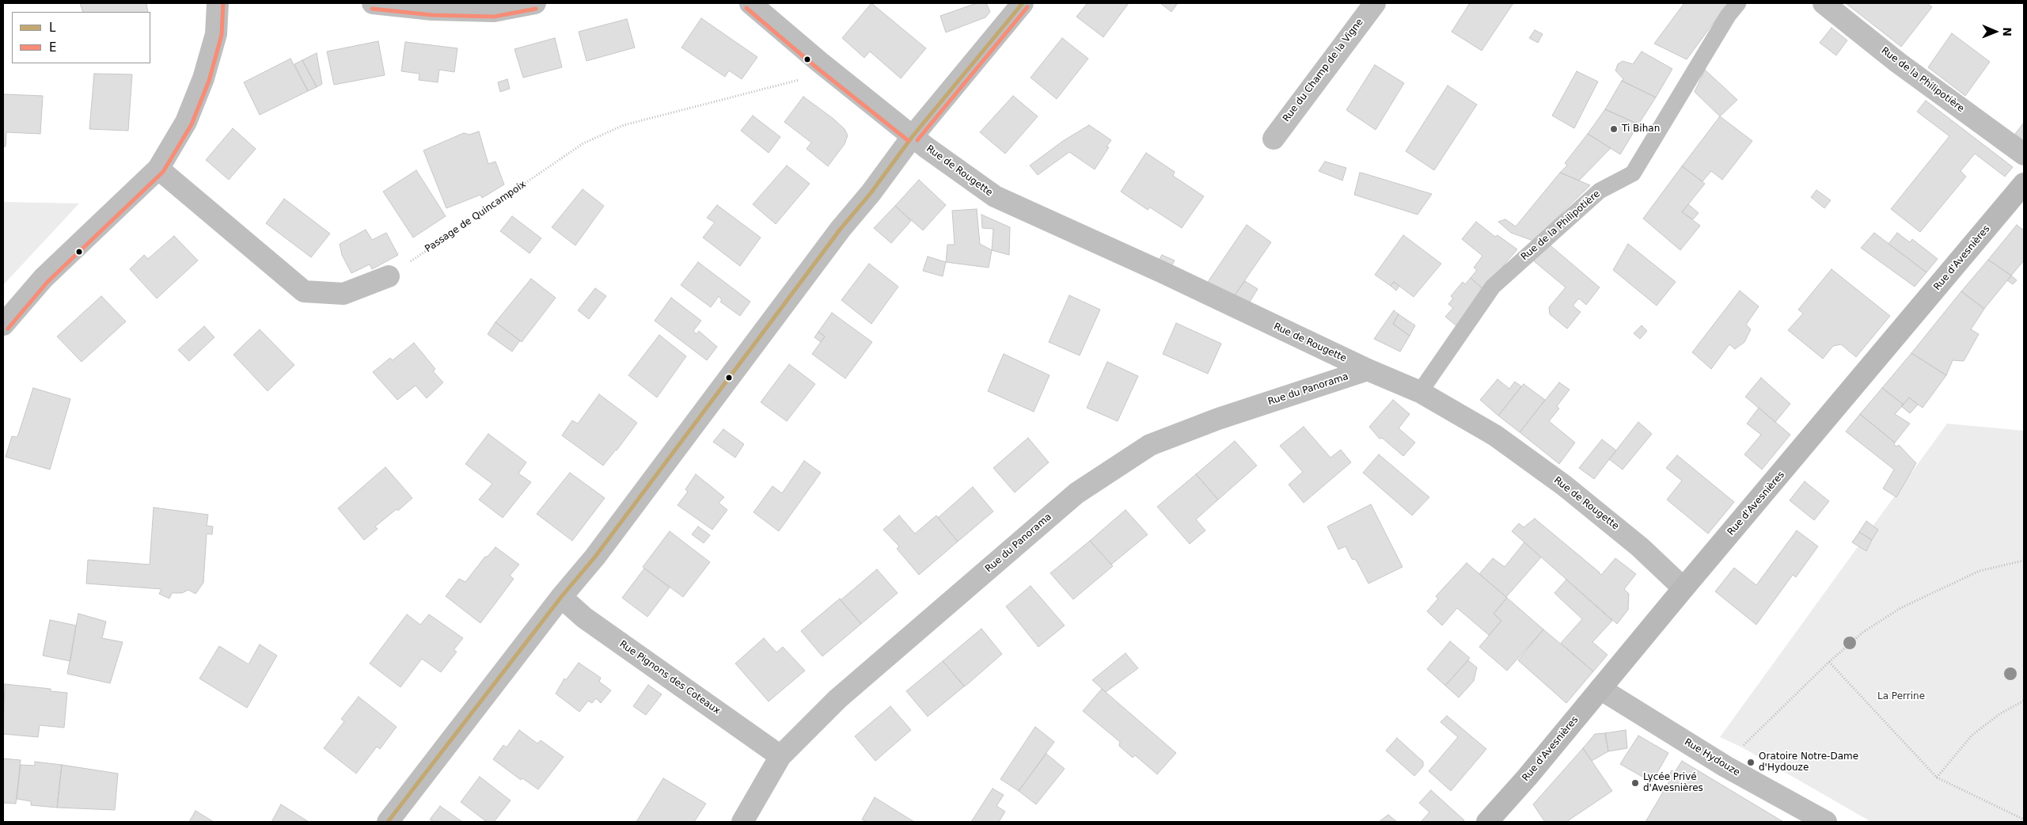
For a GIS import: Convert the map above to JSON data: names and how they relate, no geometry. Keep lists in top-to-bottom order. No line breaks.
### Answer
{"streets":{"street":["Rue du Champ de la Vigne","Rue de la Philipotière","Rue de Rougette","Rue d'Avesnières","Rue du Panorama","Rue Pignons des Coteaux","Rue Hydouze"],"path":["Passage de Quincampoix"]},"crossings":[["Rue de la Philipotière","Rue de Rougette"],["Rue de Rougette","Passage de Quincampoix"],["Rue de Rougette","Rue d'Avesnières"],["Rue de Rougette","Rue du Panorama"],["Rue d'Avesnières","Rue Hydouze"],["Rue du Panorama","Rue Pignons des Coteaux"]],"parks":["La Perrine"],"places":["Ti Bihan","Oratoire Notre-Dame d'Hydouze","Lycée Privé d'Avesnières"],"lines":["transit line L","transit line E"],"legend":["L","E"],"north":"right"}
